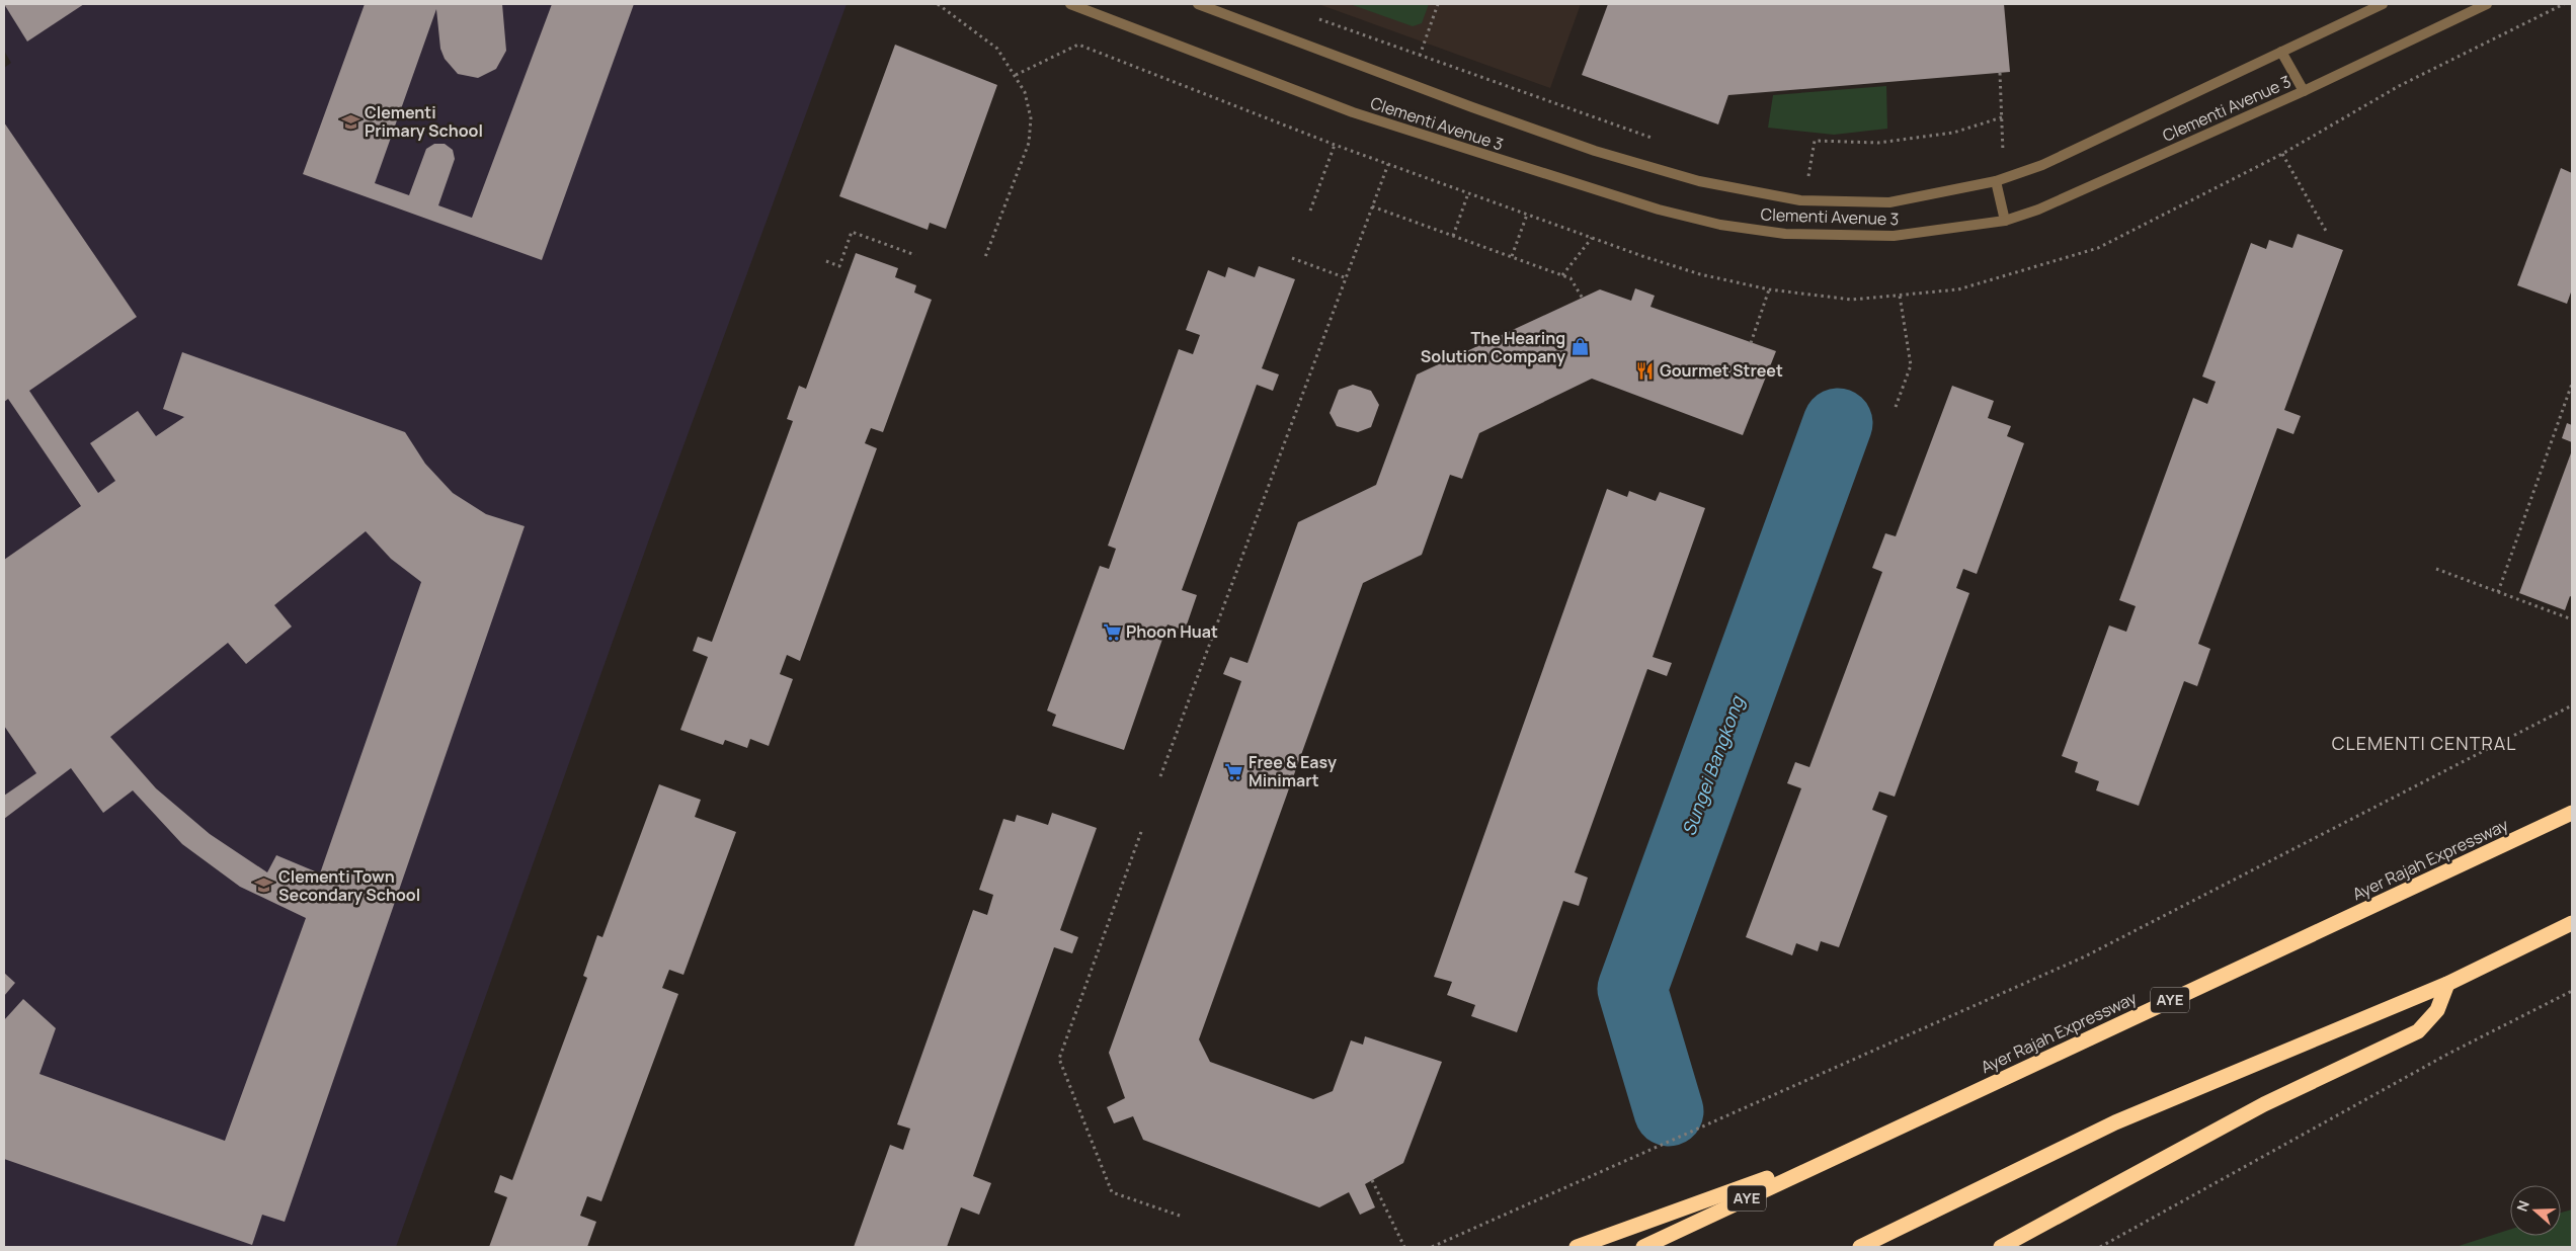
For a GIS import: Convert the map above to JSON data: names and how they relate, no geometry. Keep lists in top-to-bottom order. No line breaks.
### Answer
{"streets":{"highway":["Ayer Rajah Expressway","AYE"],"street":["Clementi Avenue 3"]},"districts":["CLEMENTI CENTRAL"],"water":["Sungei Bangkong"],"places":{"school or university":["Clementi Primary School","Clementi Town Secondary School"],"shop":["The Hearing Solution Company"],"restaurant":["Gourmet Street"],"supermarket":["Phoon Huat","Free & Easy Minimart"]},"north":"left"}
